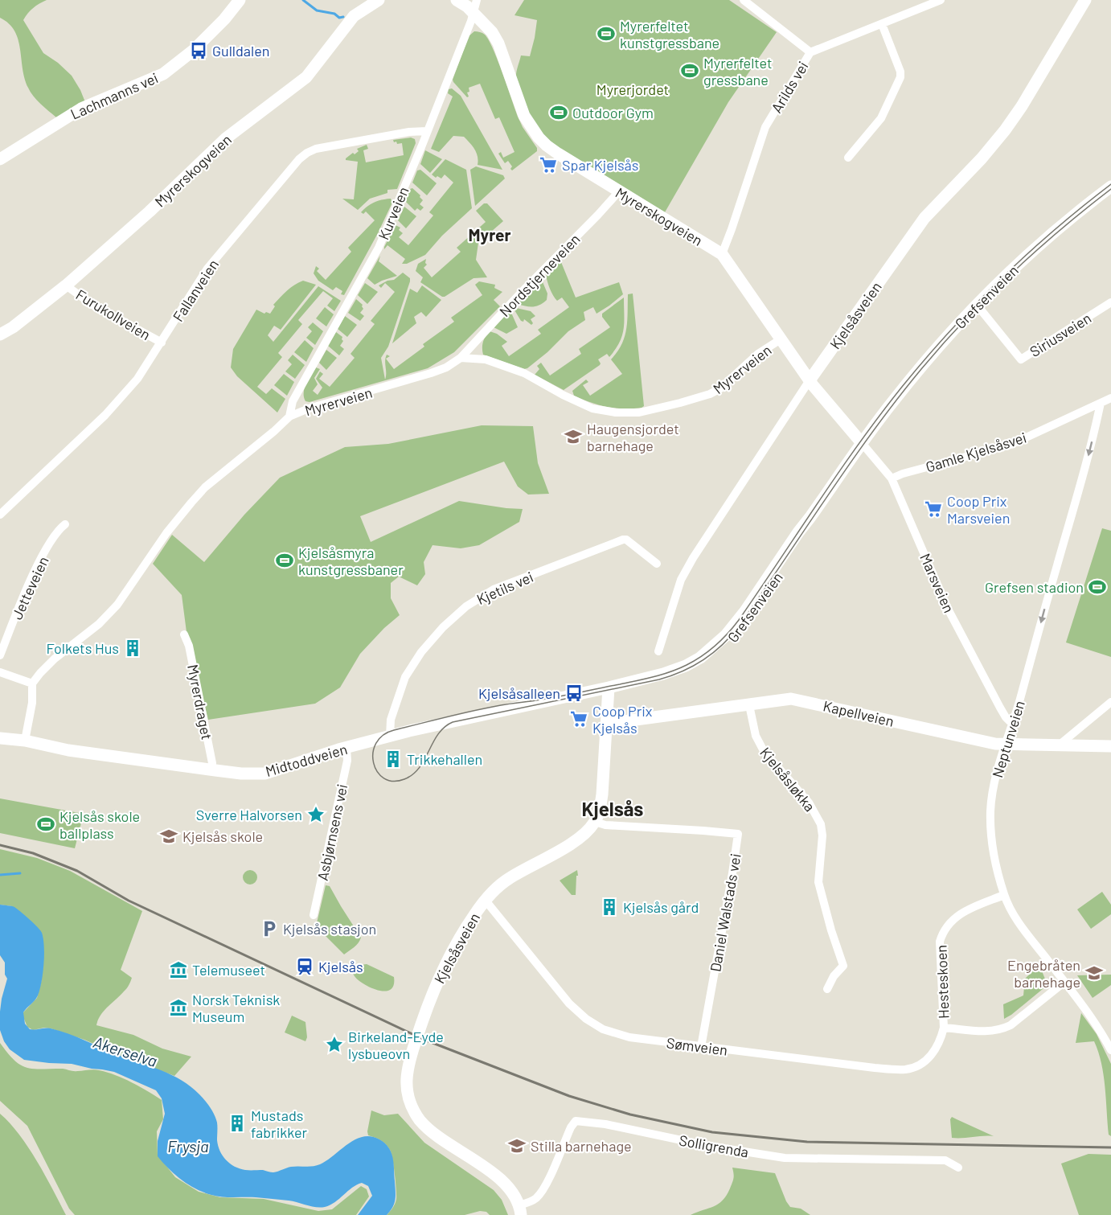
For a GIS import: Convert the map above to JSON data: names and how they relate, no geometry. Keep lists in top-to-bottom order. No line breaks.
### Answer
{"streets":{"street":["Arilds vei","Lachmanns vei","Myrerskogveien","Kurveien","Nordstjerneveien","Fallanveien","Grefsenveien","Furukollveien","Kjelsåsveien","Siriusveien","Myrerveien","Gamle Kjelsåsvei","Marsveien","Jetteveien","Kjetils vei","Myrerdraget","Kapellveien","Neptunveien","Midtoddveien","Kjelsåsløkka","Asbjørnsens vei","Daniel Walstads vei","Hesteskoen","Sømveien","Solligrenda"]},"crossings":[["Arilds vei","Myrerskogveien"],["Myrerskogveien","Kurveien"],["Myrerskogveien","Nordstjerneveien"],["Myrerskogveien","Grefsenveien"],["Myrerskogveien","Furukollveien"],["Myrerskogveien","Kjelsåsveien"],["Myrerskogveien","Myrerveien"],["Myrerskogveien","Marsveien"],["Kurveien","Fallanveien"],["Kurveien","Myrerveien"],["Nordstjerneveien","Myrerveien"],["Fallanveien","Furukollveien"],["Grefsenveien","Siriusveien"],["Grefsenveien","Marsveien"],["Grefsenveien","Midtoddveien"],["Kjelsåsveien","Daniel Walstads vei"],["Kjelsåsveien","Sømveien"],["Kjelsåsveien","Solligrenda"],["Gamle Kjelsåsvei","Marsveien"],["Gamle Kjelsåsvei","Neptunveien"],["Marsveien","Neptunveien"],["Kjetils vei","Midtoddveien"],["Myrerdraget","Midtoddveien"],["Kapellveien","Neptunveien"],["Kapellveien","Kjelsåsløkka"],["Neptunveien","Hesteskoen"],["Midtoddveien","Asbjørnsens vei"],["Daniel Walstads vei","Sømveien"],["Hesteskoen","Sømveien"]],"one_way":["Neptunveien"],"districts":["Myrer","Kjelsås"],"water":["Akerselva","Frysja"],"parks":["Myrerjordet"],"places":{"sports":["Myrerfeltet kunstgressbane","Myrerfeltet gressbane","Outdoor Gym","Kjelsåsmyra kunstgressbaner","Grefsen stadion","Kjelsås skole ballplass"],"bus stop":["Gulldalen","Kjelsåsalleen"],"supermarket":["Spar Kjelsås","Coop Prix Marsveien","Coop Prix Kjelsås"],"school or university":["Haugensjordet barnehage","Kjelsås skole","Engebråten barnehage","Stilla barnehage"],"building":["Folkets Hus","Trikkehallen","Kjelsås gård","Mustads fabrikker"],"place":["Sverre Halvorsen","Birkeland-Eyde lysbueovn"],"parking":["Kjelsås stasjon"],"station":["Kjelsås"],"museum":["Telemuseet","Norsk Teknisk Museum"]}}
